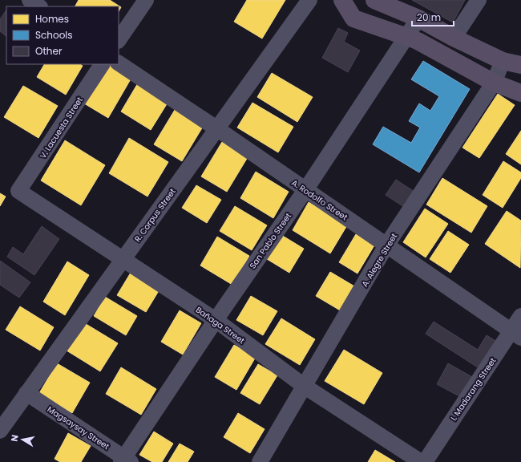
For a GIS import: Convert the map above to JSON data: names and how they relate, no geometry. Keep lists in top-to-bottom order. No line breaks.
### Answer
{"streets":{"street":["V. Lacuesta Street","A. Rodolfo Street","R. Corpus Street","San Pablo Street","A. Alegre Street","Bañaga Street","I. Madarang Street","Magsaysay Street"]},"crossings":[["V. Lacuesta Street","Bañaga Street"],["A. Rodolfo Street","R. Corpus Street"],["A. Rodolfo Street","San Pablo Street"],["A. Rodolfo Street","A. Alegre Street"],["A. Rodolfo Street","I. Madarang Street"],["R. Corpus Street","Bañaga Street"],["R. Corpus Street","Magsaysay Street"],["San Pablo Street","Bañaga Street"],["San Pablo Street","Magsaysay Street"],["A. Alegre Street","Bañaga Street"]],"legend":["Homes","Schools","Other"],"scale_bar":"20 m","north":"left"}
